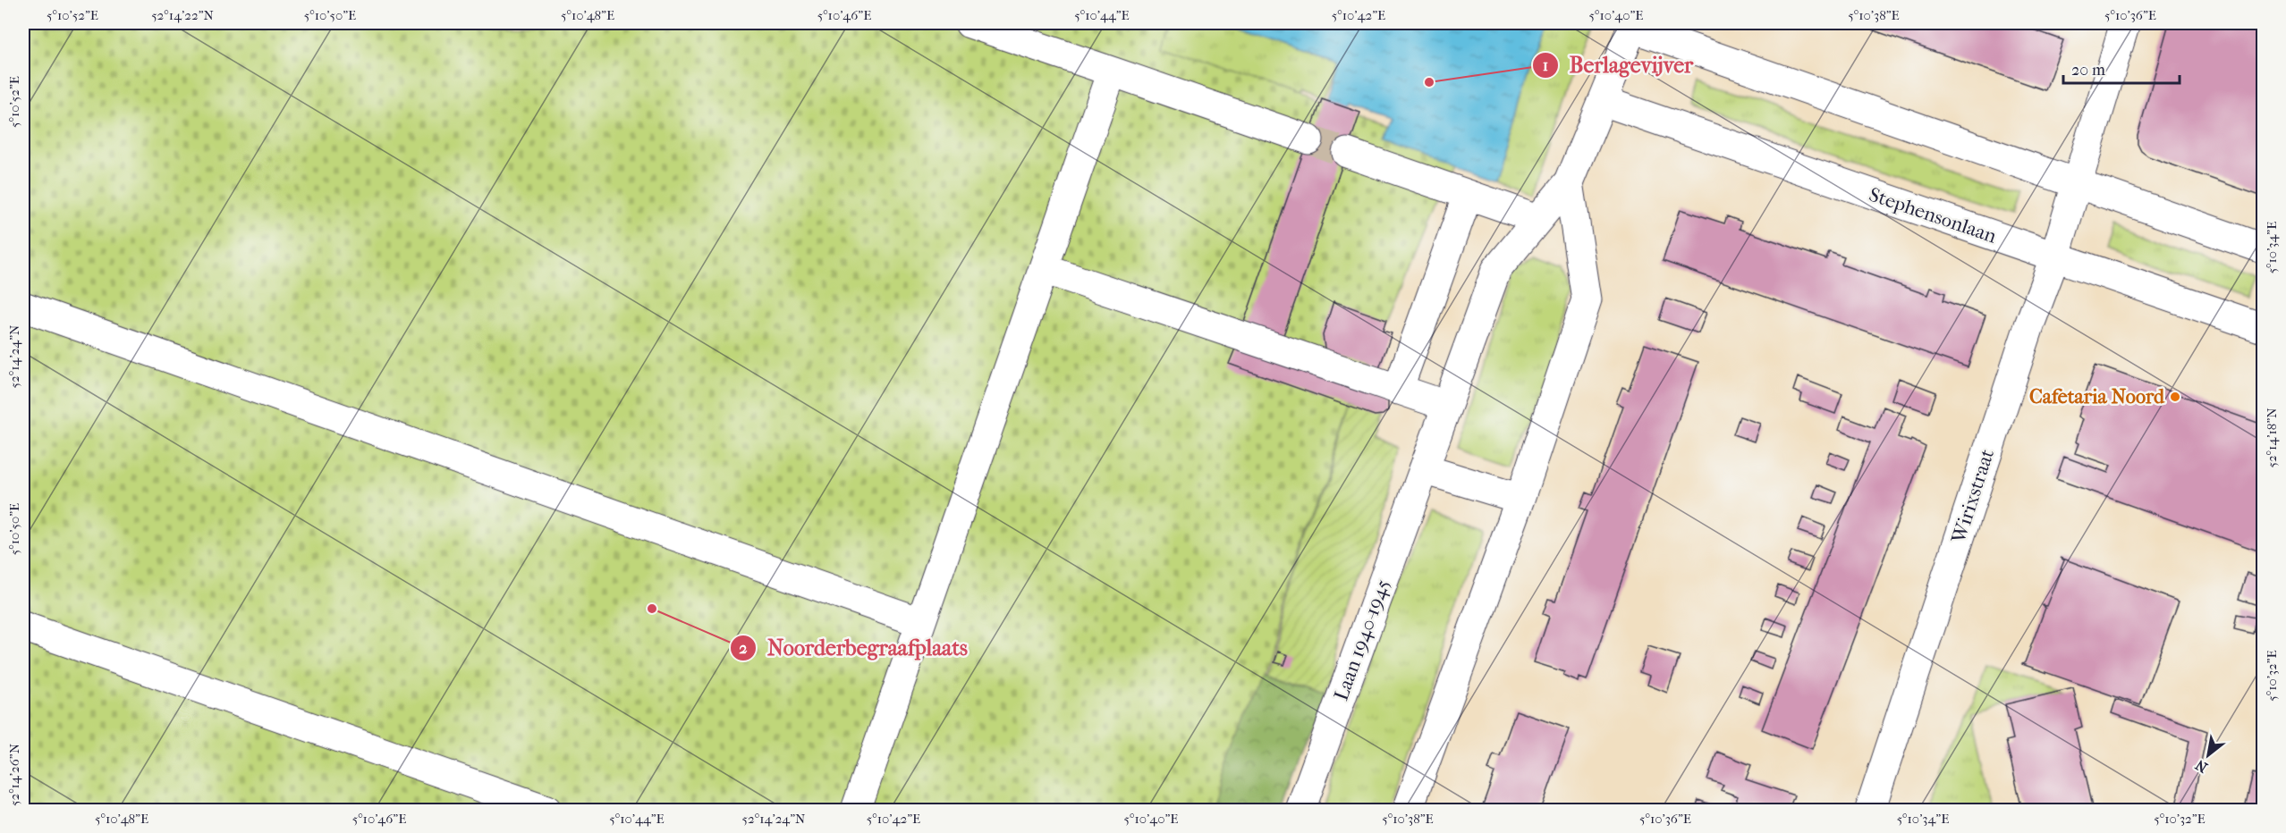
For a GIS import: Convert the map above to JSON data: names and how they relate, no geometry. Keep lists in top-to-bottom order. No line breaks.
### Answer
{"streets":{"street":["Stephensonlaan","Wirixstraat","Laan 1940-1945"]},"crossings":[["Stephensonlaan","Wirixstraat"],["Stephensonlaan","Laan 1940-1945"]],"places":["Berlagevijver","Cafetaria Noord","Noorderbegraafplaats"],"scale_bar":"20 m","north":"bottom left","coordinates":["5°10'52\"E","52°14'22\"N","5°10'50\"E","5°10'48\"E","5°10'46\"E","5°10'44\"E","5°10'42\"E","5°10'40\"E","5°10'38\"E","5°10'36\"E","5°10'34\"E","52°14'24\"N","52°14'18\"N","5°10'32\"E","52°14'26\"N"]}
